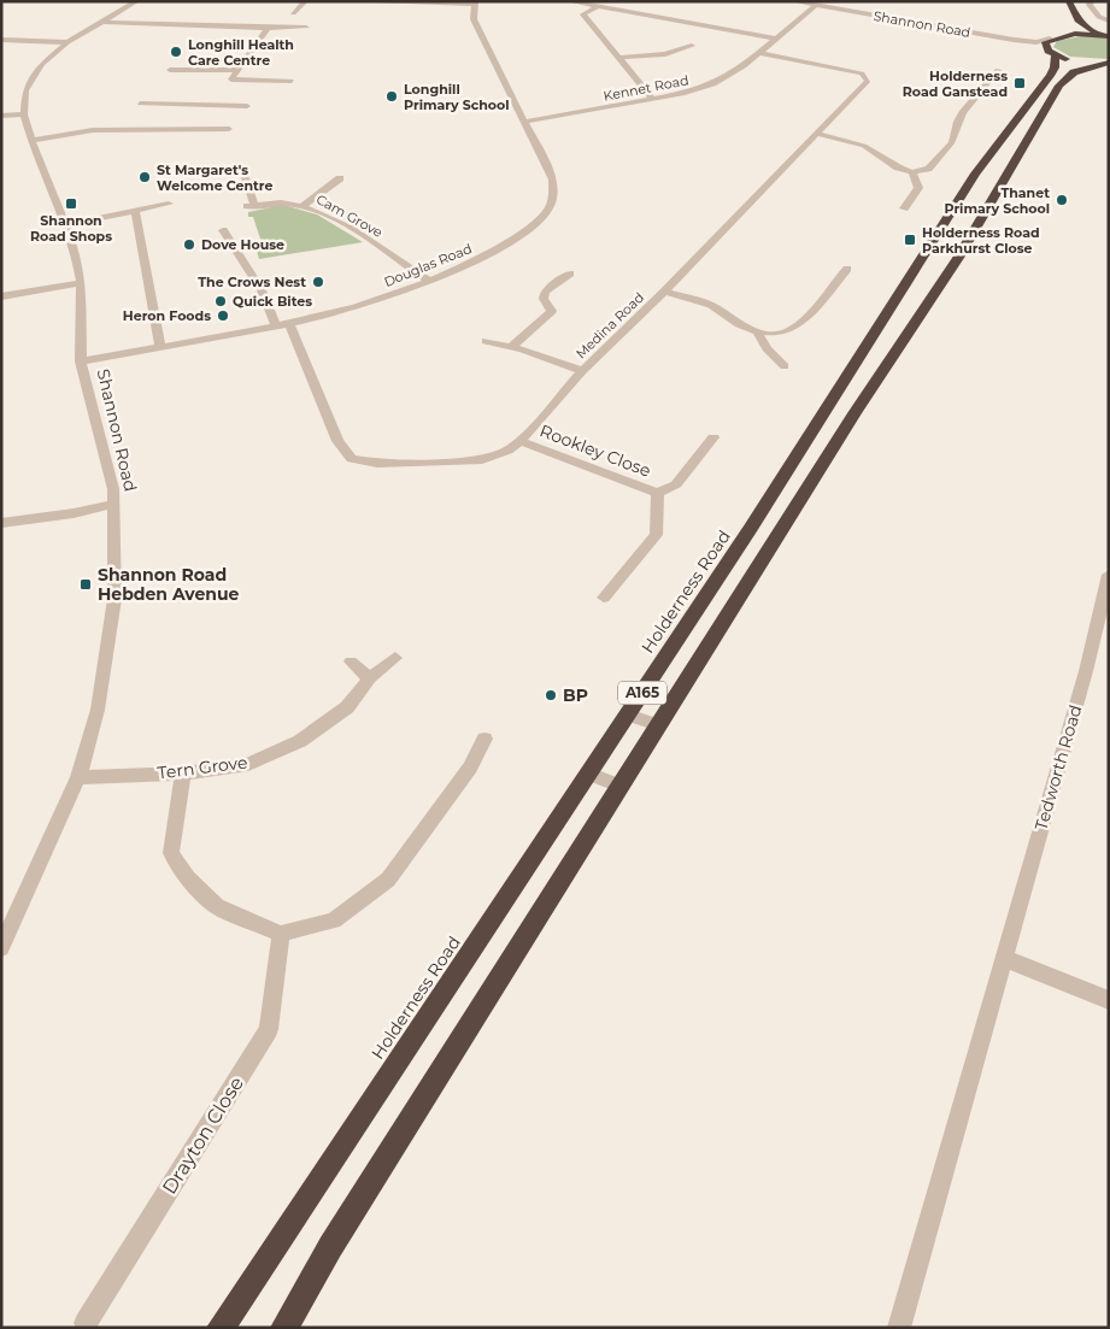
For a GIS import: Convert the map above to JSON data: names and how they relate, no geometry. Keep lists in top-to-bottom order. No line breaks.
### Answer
{"streets":{"highway":["Holderness Road","A165"],"street":["Shannon Road","Kennet Road","Cam Grove","Douglas Road","Medina Road","Rookley Close","Tern Grove","Tedworth Road","Drayton Close"]},"crossings":[["Shannon Road","Kennet Road"],["Shannon Road","Douglas Road"],["Shannon Road","Holderness Road"],["Shannon Road","A165"],["Shannon Road","Tern Grove"],["Kennet Road","Douglas Road"],["Kennet Road","Medina Road"],["Cam Grove","Douglas Road"],["Douglas Road","Medina Road"],["Medina Road","Rookley Close"],["Holderness Road","A165"]],"places":{"other":["Longhill Health Care Centre","Longhill Primary School","St Margaret's Welcome Centre","Thanet Primary School","Dove House","The Crows Nest","Quick Bites","Heron Foods","BP"],"transit":["Holderness Road Ganstead","Shannon Road Shops","Holderness Road Parkhurst Close","Shannon Road Hebden Avenue"]}}
